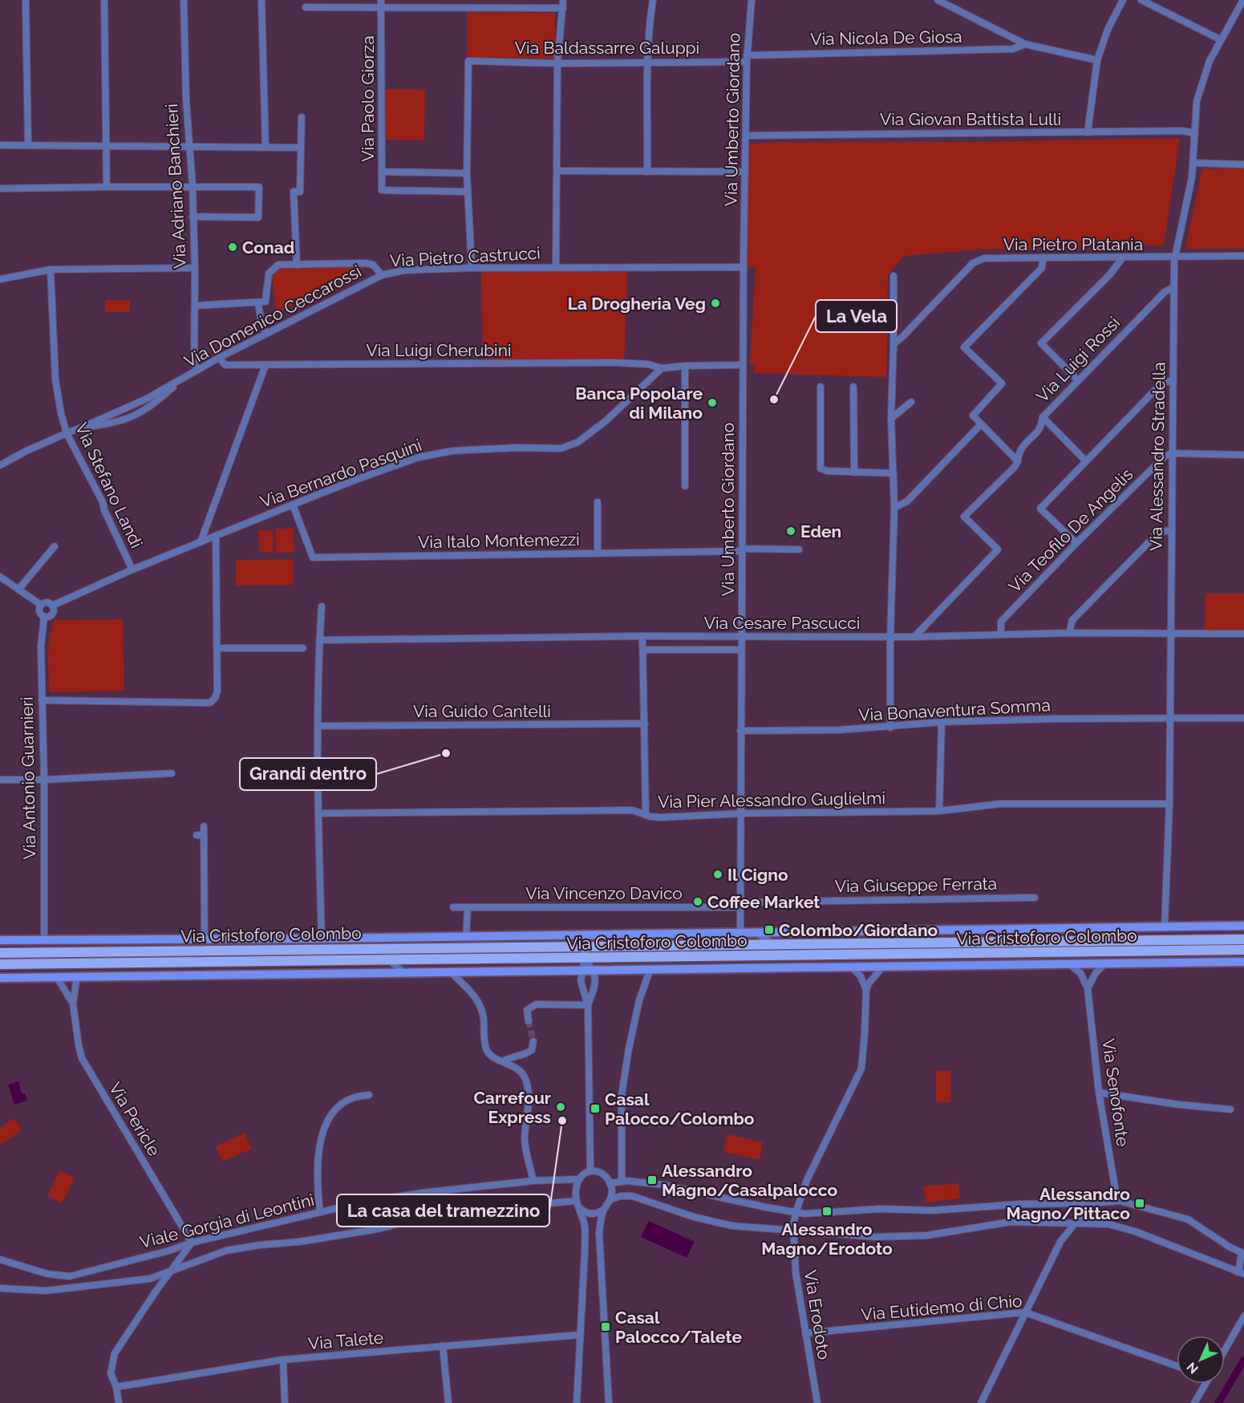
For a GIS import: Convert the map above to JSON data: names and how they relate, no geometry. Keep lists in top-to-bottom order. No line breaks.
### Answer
{"streets":{"main road":["Via Cristoforo Colombo"],"street":["Via Nicola De Giosa","Via Baldassarre Galuppi","Via Paolo Giorza","Via Giovan Battista Lulli","Via Umberto Giordano","Via Adriano Banchieri","Via Pietro Platania","Via Pietro Castrucci","Via Domenico Ceccarossi","Via Luigi Cherubini","Via Luigi Rossi","Via Alessandro Stradella","Via Bernardo Pasquini","Via Stefano Landi","Via Teofilo De Angelis","Via Italo Montemezzi","Via Cesare Pascucci","Via Bonaventura Somma","Via Guido Cantelli","Via Antonio Guarnieri","Via Pier Alessandro Guglielmi","Via Giuseppe Ferrata","Via Vincenzo Davico","Via Senofonte","Via Pericle","Viale Gorgia di Leontini","Via Eutidemo di Chio","Via Erodoto","Via Talete"]},"crossings":[["Via Nicola De Giosa","Via Baldassarre Galuppi"],["Via Nicola De Giosa","Via Umberto Giordano"],["Via Baldassarre Galuppi","Via Umberto Giordano"],["Via Giovan Battista Lulli","Via Umberto Giordano"],["Via Giovan Battista Lulli","Via Alessandro Stradella"],["Via Umberto Giordano","Via Pietro Castrucci"],["Via Umberto Giordano","Via Italo Montemezzi"],["Via Umberto Giordano","Via Cesare Pascucci"],["Via Umberto Giordano","Via Bonaventura Somma"],["Via Umberto Giordano","Via Pier Alessandro Guglielmi"],["Via Umberto Giordano","Via Giuseppe Ferrata"],["Via Umberto Giordano","Via Vincenzo Davico"],["Via Umberto Giordano","Via Cristoforo Colombo"],["Via Adriano Banchieri","Via Domenico Ceccarossi"],["Via Pietro Platania","Via Alessandro Stradella"],["Via Pietro Castrucci","Via Domenico Ceccarossi"],["Via Domenico Ceccarossi","Via Luigi Cherubini"],["Via Domenico Ceccarossi","Via Stefano Landi"],["Via Luigi Cherubini","Via Bernardo Pasquini"],["Via Luigi Rossi","Via Alessandro Stradella"],["Via Luigi Rossi","Via Cesare Pascucci"],["Via Alessandro Stradella","Via Teofilo De Angelis"],["Via Alessandro Stradella","Via Cesare Pascucci"],["Via Alessandro Stradella","Via Bonaventura Somma"],["Via Alessandro Stradella","Via Pier Alessandro Guglielmi"],["Via Alessandro Stradella","Via Cristoforo Colombo"],["Via Bernardo Pasquini","Via Stefano Landi"],["Via Bernardo Pasquini","Via Italo Montemezzi"],["Via Bernardo Pasquini","Via Antonio Guarnieri"],["Via Teofilo De Angelis","Via Cesare Pascucci"],["Via Antonio Guarnieri","Via Cristoforo Colombo"],["Via Giuseppe Ferrata","Via Vincenzo Davico"],["Via Cristoforo Colombo","Via Pericle"],["Via Pericle","Viale Gorgia di Leontini"],["Via Eutidemo di Chio","Via Erodoto"]],"places":{"other":["Conad","La Drogheria Veg","La Vela","Banca Popolare di Milano","Eden","Grandi dentro","Il Cigno","Coffee Market","Carrefour Express","La casa del tramezzino"],"transit":["Colombo/Giordano","Casal Palocco/Colombo","Alessandro Magno/Casalpalocco","Alessandro Magno/Pittaco","Alessandro Magno/Erodoto","Casal Palocco/Talete"]},"north":"bottom left"}
